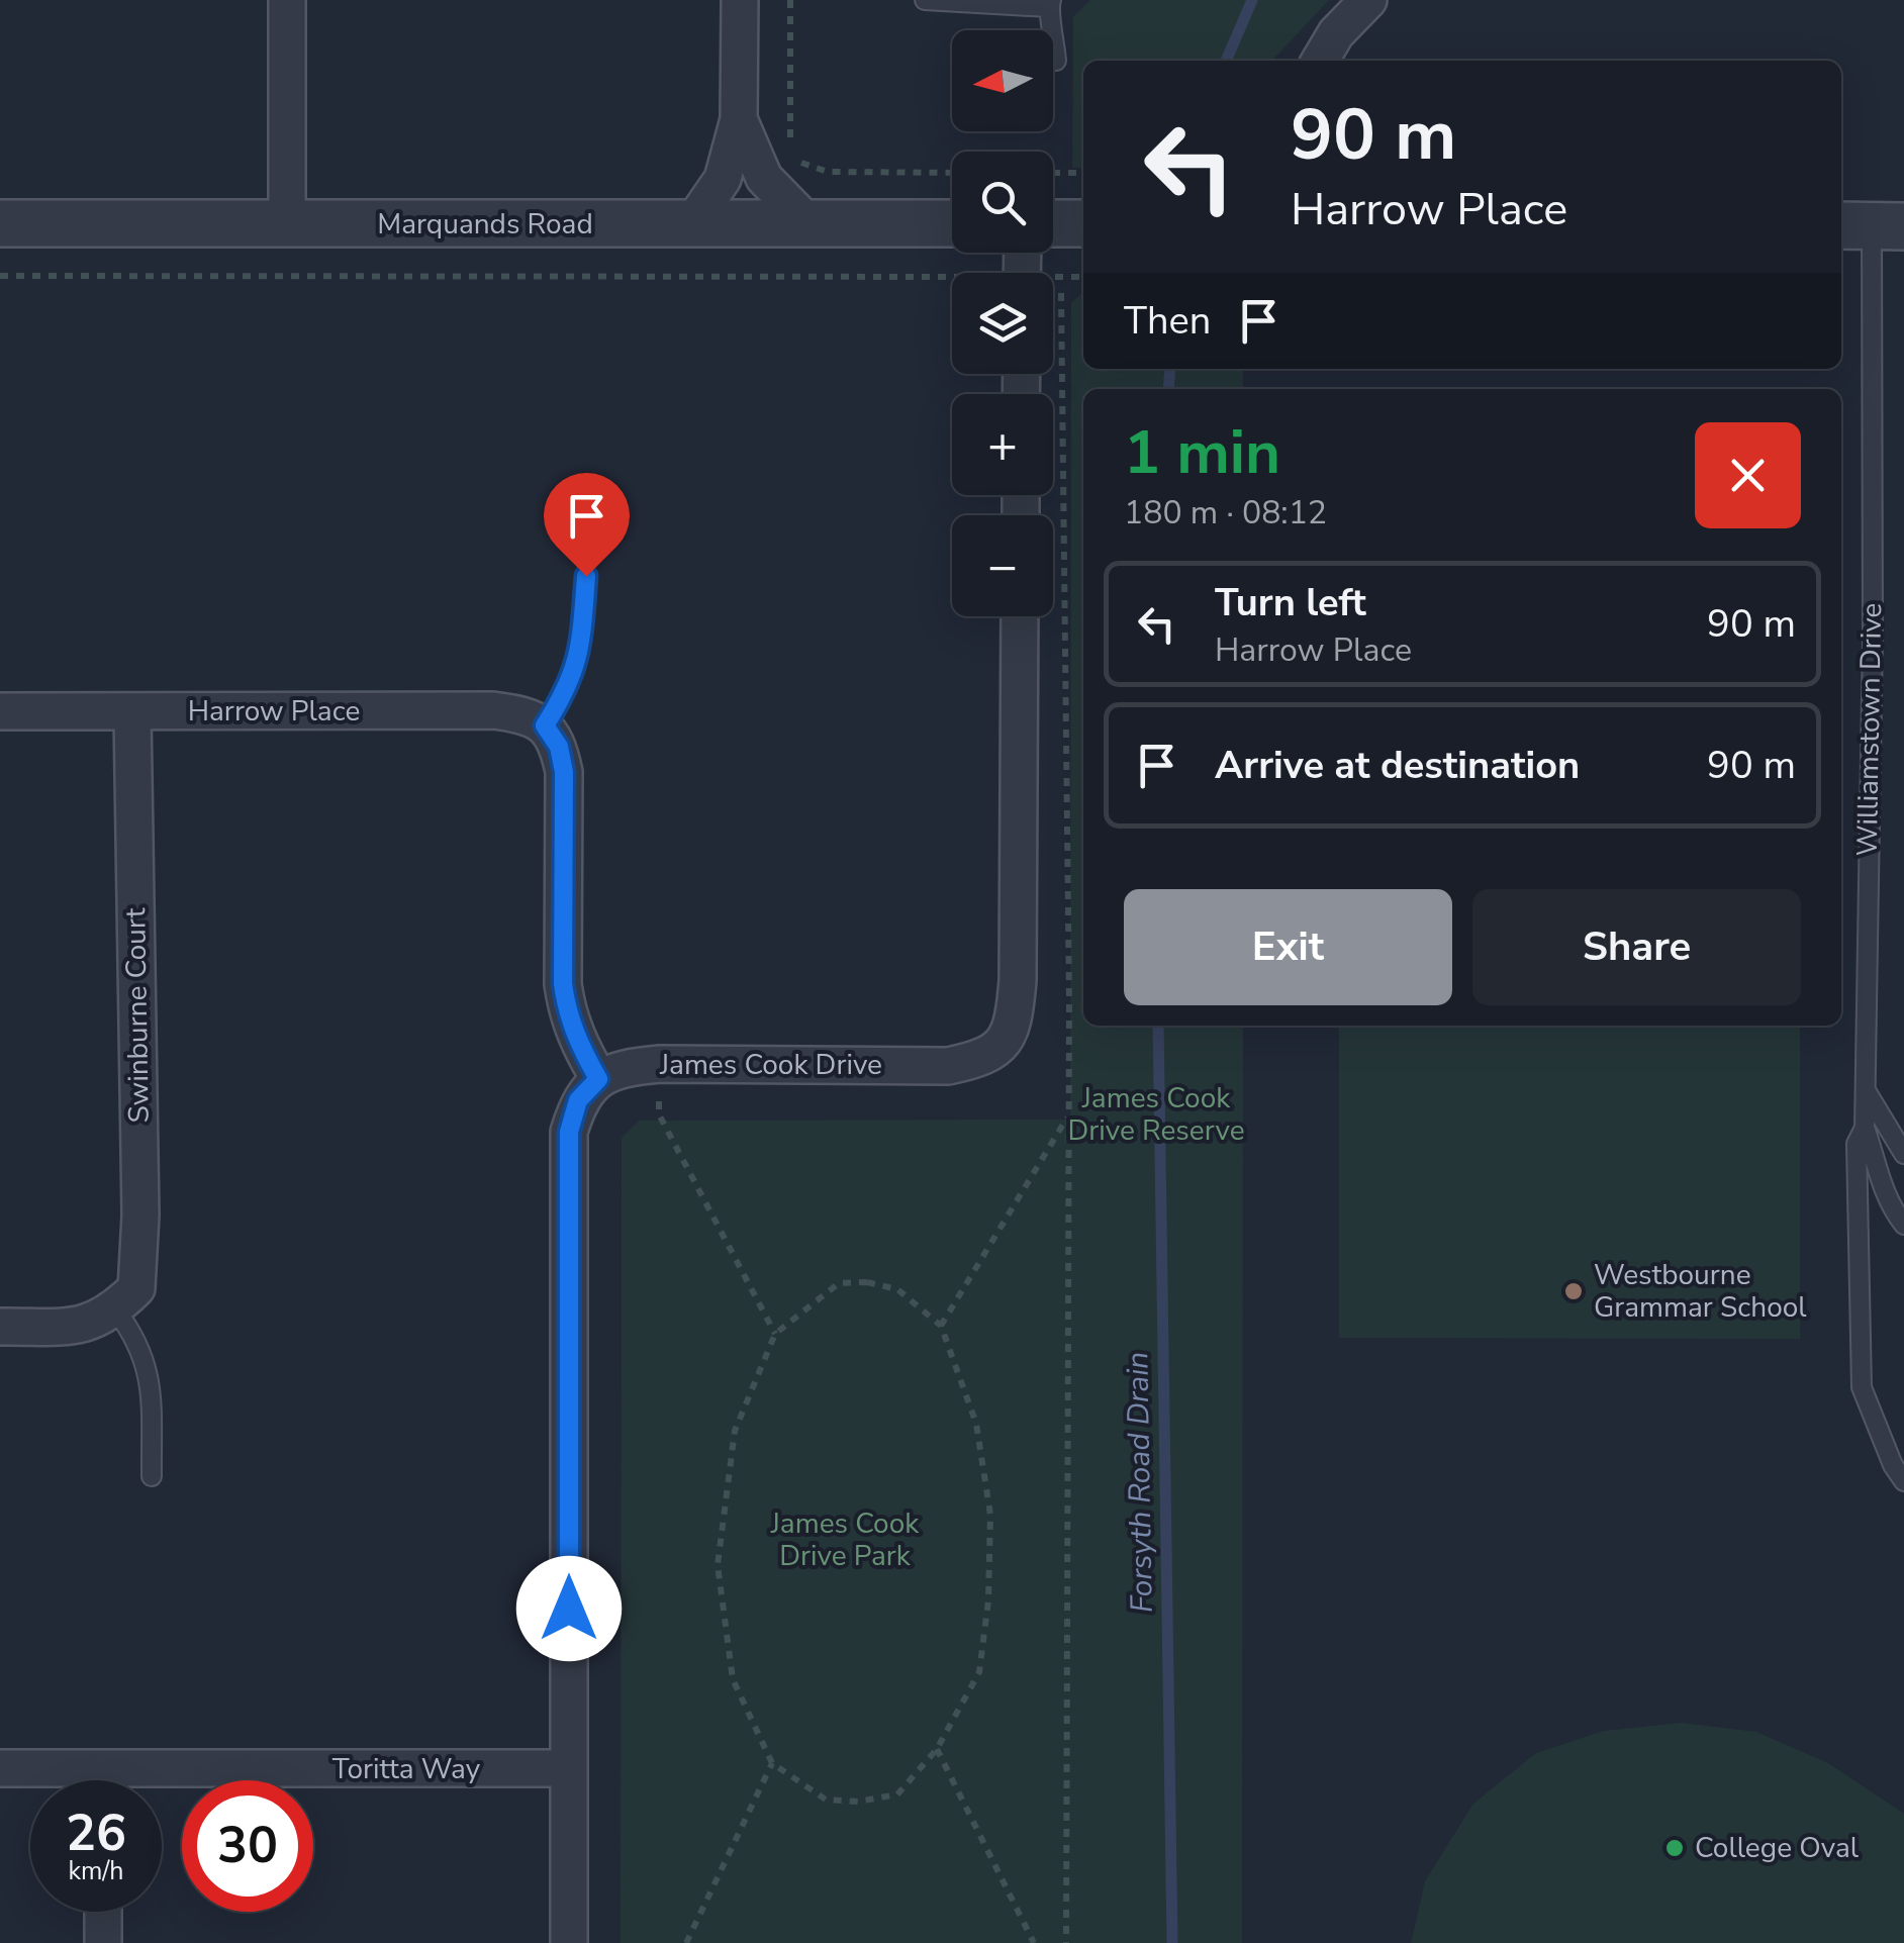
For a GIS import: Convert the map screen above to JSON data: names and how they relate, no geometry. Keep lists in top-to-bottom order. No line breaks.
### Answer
{"streets":{"street":["Marquands Road","Harrow Place","Swinburne Court","James Cook Drive","Toritta Way"],"lane":["Williamstown Drive"]},"crossings":[["Harrow Place","Swinburne Court"]],"water":["Forsyth Road Drain"],"parks":["James Cook Drive Reserve","James Cook Drive Park"],"places":["Westbourne Grammar School","College Oval"],"north":"left","page":{"map_buttons":["+","−"],"turn":["90 m","Harrow Place"],"then":"Then","heading":["1 min","180 m · 08:12"],"list":[{"name":"Turn left","note":"Harrow Place","value":"90 m"},{"name":"Arrive at destination","value":"90 m"}],"buttons":["Exit","Share"],"speed":"26 km/h","limit":"30"}}
